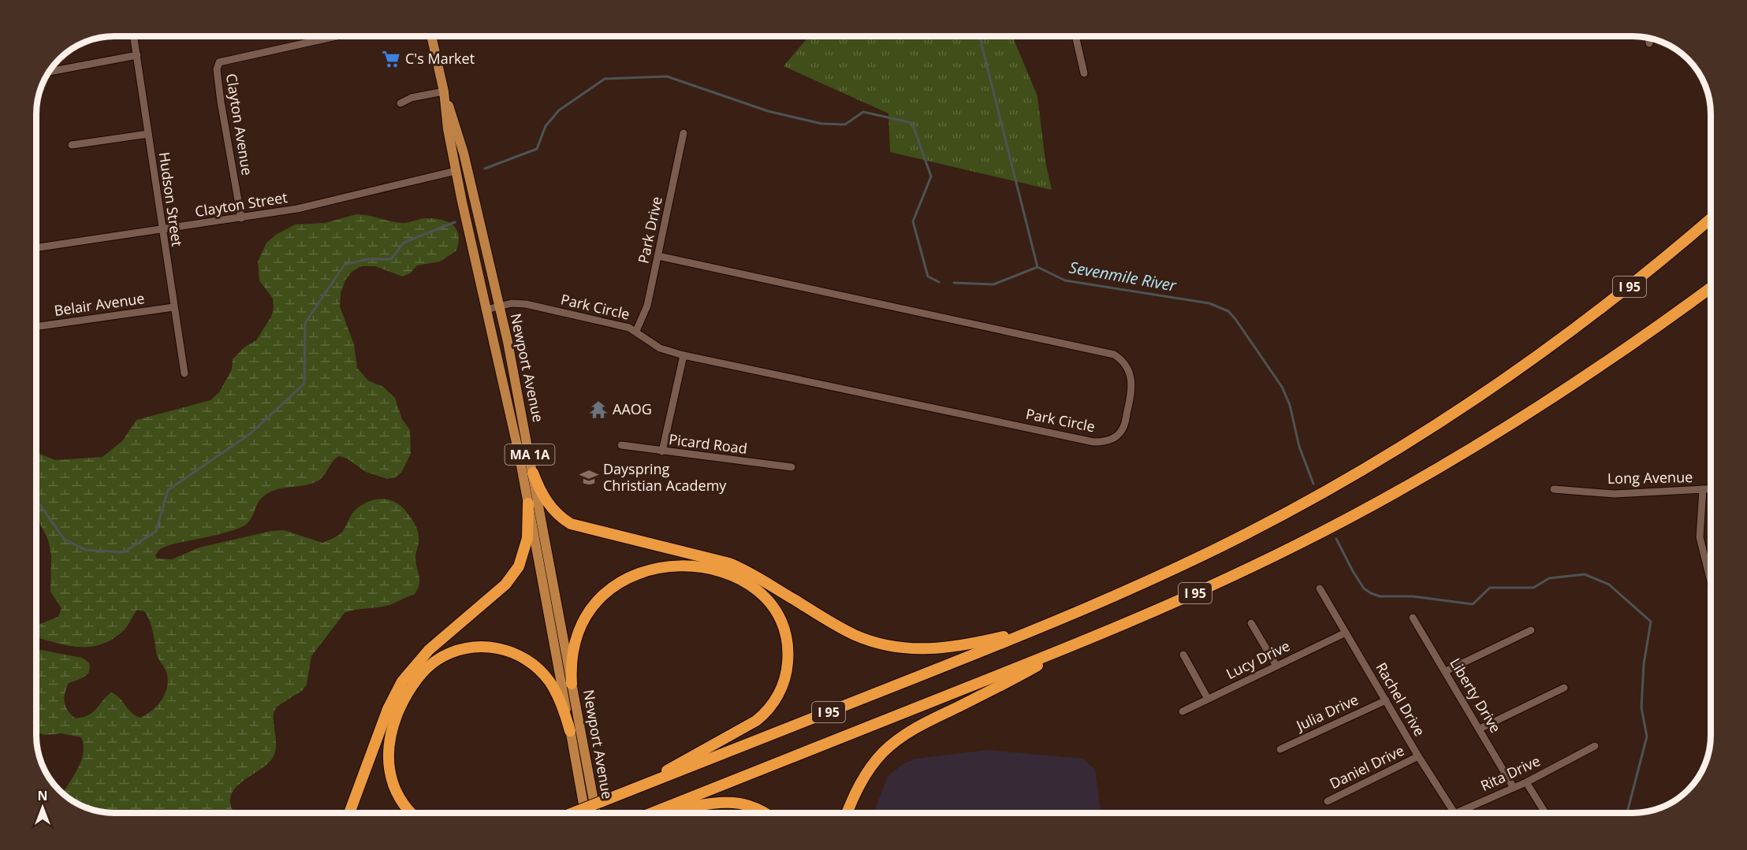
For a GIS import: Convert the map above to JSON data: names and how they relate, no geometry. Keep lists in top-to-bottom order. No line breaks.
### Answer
{"streets":{"highway":["I 95"],"main road":["Newport Avenue","MA 1A"],"street":["Clayton Avenue","Hudson Street","Clayton Street","Park Drive","Belair Avenue","Park Circle","Picard Road","Long Avenue","Lucy Drive","Liberty Drive","Rachel Drive","Julia Drive","Daniel Drive","Rita Drive"]},"crossings":[["Clayton Avenue","Clayton Street"],["Hudson Street","Clayton Street"],["Hudson Street","Belair Avenue"],["Clayton Street","Newport Avenue"],["Park Drive","Park Circle"],["Park Circle","Newport Avenue"],["Lucy Drive","Rachel Drive"],["Liberty Drive","Rita Drive"],["Rachel Drive","Julia Drive"],["Rachel Drive","Daniel Drive"]],"water":["Sevenmile River"],"places":{"supermarket":["C's Market"],"temple":["AAOG"],"school or university":["Dayspring Christian Academy"]},"north":"top"}
